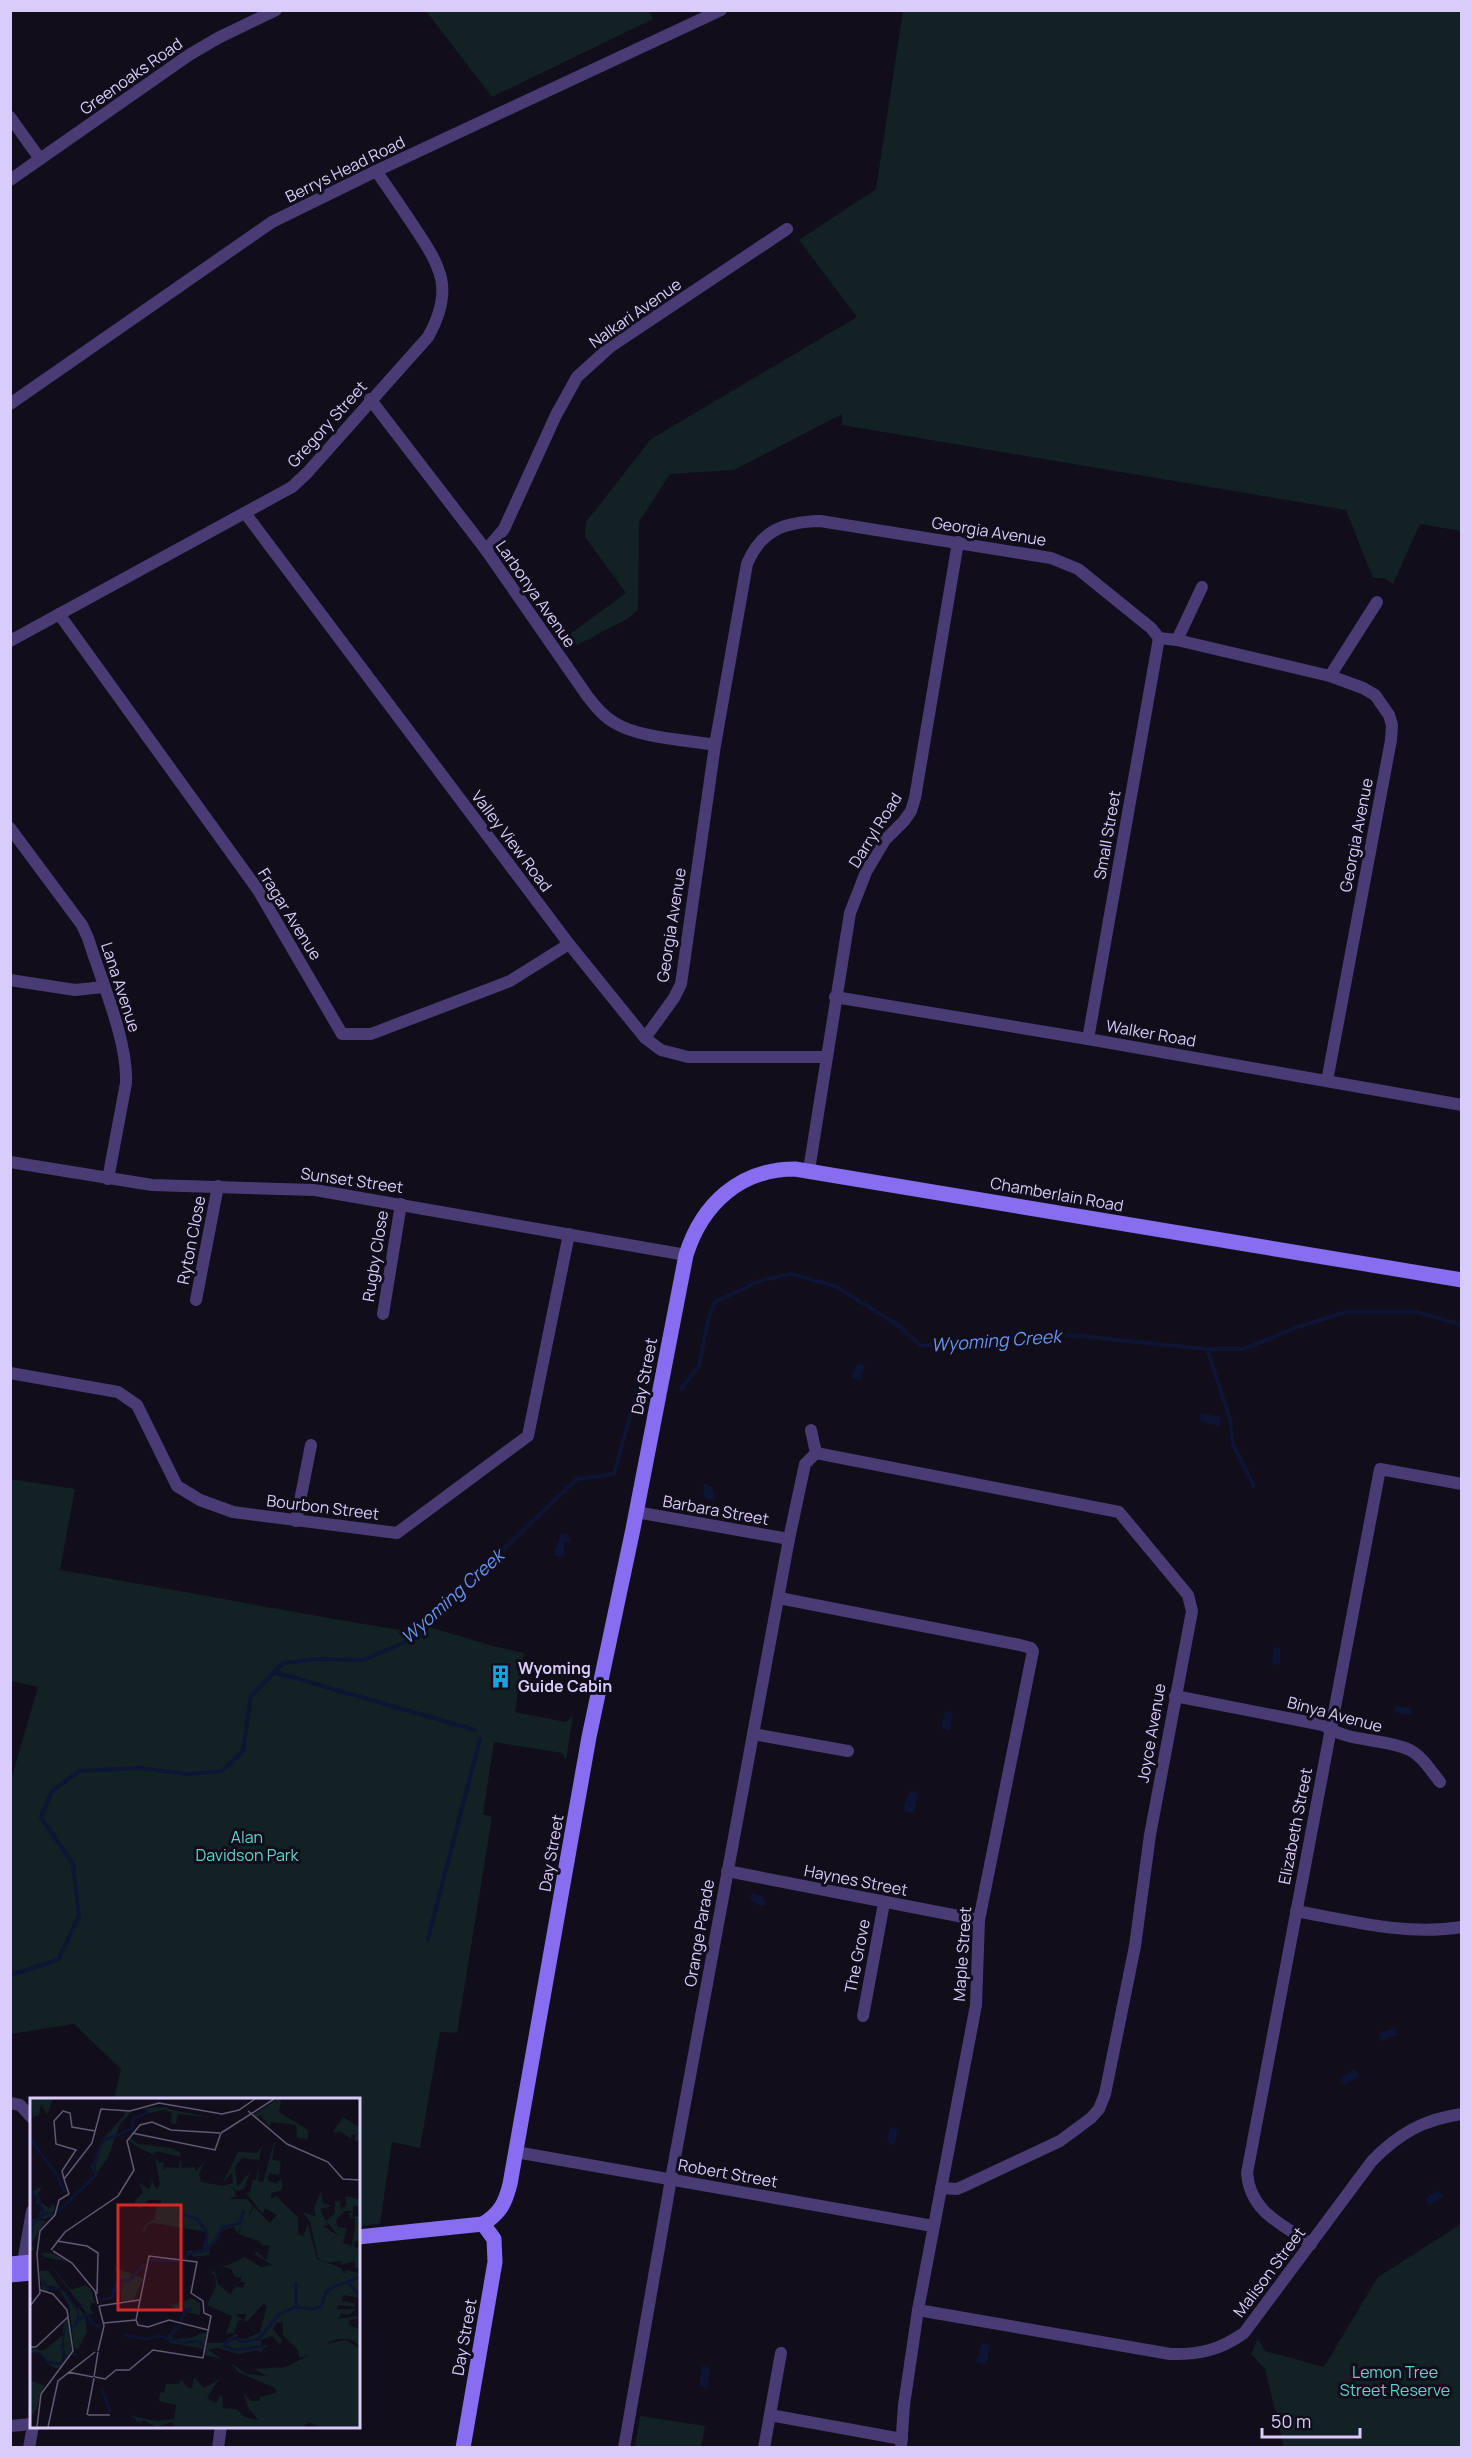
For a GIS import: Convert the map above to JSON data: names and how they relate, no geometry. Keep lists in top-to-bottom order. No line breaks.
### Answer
{"streets":{"street":["Greenoaks Road","Berrys Head Road","Nalkari Avenue","Gregory Street","Georgia Avenue","Larbonya Avenue","Darryl Road","Small Street","Valley View Road","Fragar Avenue","Lana Avenue","Walker Road","Sunset Street","Chamberlain Road","Ryton Close","Rugby Close","Day Street","Bourbon Street","Barbara Street","Binya Avenue","Joyce Avenue","Elizabeth Street","Haynes Street","Orange Parade","Maple Street","The Grove","Robert Street","Malison Street"]},"crossings":[["Berrys Head Road","Gregory Street"],["Nalkari Avenue","Larbonya Avenue"],["Gregory Street","Larbonya Avenue"],["Gregory Street","Valley View Road"],["Gregory Street","Fragar Avenue"],["Georgia Avenue","Larbonya Avenue"],["Georgia Avenue","Darryl Road"],["Georgia Avenue","Small Street"],["Georgia Avenue","Valley View Road"],["Georgia Avenue","Walker Road"],["Darryl Road","Valley View Road"],["Darryl Road","Walker Road"],["Darryl Road","Chamberlain Road"],["Small Street","Walker Road"],["Valley View Road","Fragar Avenue"],["Lana Avenue","Sunset Street"],["Sunset Street","Chamberlain Road"],["Sunset Street","Ryton Close"],["Sunset Street","Rugby Close"],["Sunset Street","Day Street"],["Sunset Street","Bourbon Street"],["Chamberlain Road","Day Street"],["Day Street","Barbara Street"],["Day Street","Robert Street"],["Barbara Street","Orange Parade"],["Binya Avenue","Joyce Avenue"],["Binya Avenue","Elizabeth Street"],["Joyce Avenue","Orange Parade"],["Joyce Avenue","Maple Street"],["Elizabeth Street","Malison Street"],["Haynes Street","Orange Parade"],["Haynes Street","Maple Street"],["Haynes Street","The Grove"],["Orange Parade","Maple Street"],["Orange Parade","Robert Street"],["Maple Street","Robert Street"],["Maple Street","Malison Street"]],"water":["Wyoming Creek"],"parks":["Alan Davidson Park","Lemon Tree Street Reserve"],"places":{"building":["Wyoming Guide Cabin"]},"scale_bar":"50 m"}
